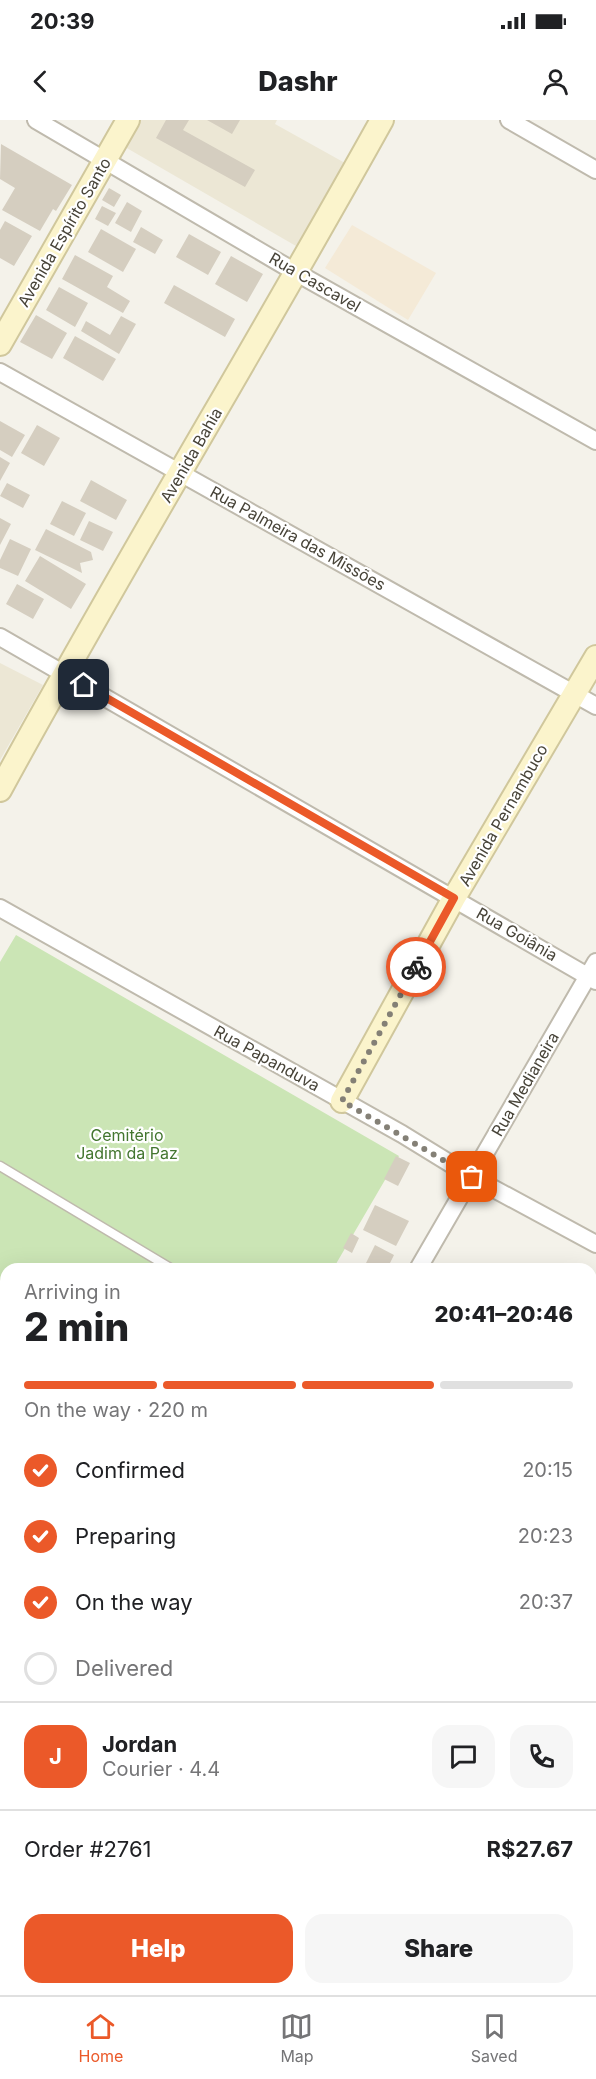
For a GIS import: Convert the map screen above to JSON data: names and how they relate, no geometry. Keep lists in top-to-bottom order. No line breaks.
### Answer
{"streets":{"street":["Avenida Espírito Santo","Rua Cascavel","Avenida Bahia","Rua Palmeira das Missões","Avenida Pernambuco","Rua Goiânia","Rua Papanduva","Rua Medianeira"]},"crossings":[["Avenida Espírito Santo","Rua Cascavel"],["Rua Cascavel","Avenida Bahia"],["Avenida Bahia","Rua Palmeira das Missões"],["Avenida Bahia","Rua Goiânia"],["Rua Palmeira das Missões","Avenida Pernambuco"],["Avenida Pernambuco","Rua Goiânia"],["Avenida Pernambuco","Rua Papanduva"],["Rua Goiânia","Rua Medianeira"],["Rua Papanduva","Rua Medianeira"]],"parks":["Cemitério Jadim da Paz"],"page":{"status":"20:39","header":"Dashr","heading":["2 min","Arriving in","20:41–20:46"],"panel":["Jordan","Courier · 4.4","Order #2761","R$27.67"],"bar":"On the way · 220 m","list":[["Confirmed","20:15"],["Preparing","20:23"],["On the way","20:37"],"Delivered"],"round":"J","buttons":["Help","Share"],"tabs":["Home","Map","Saved"]}}
